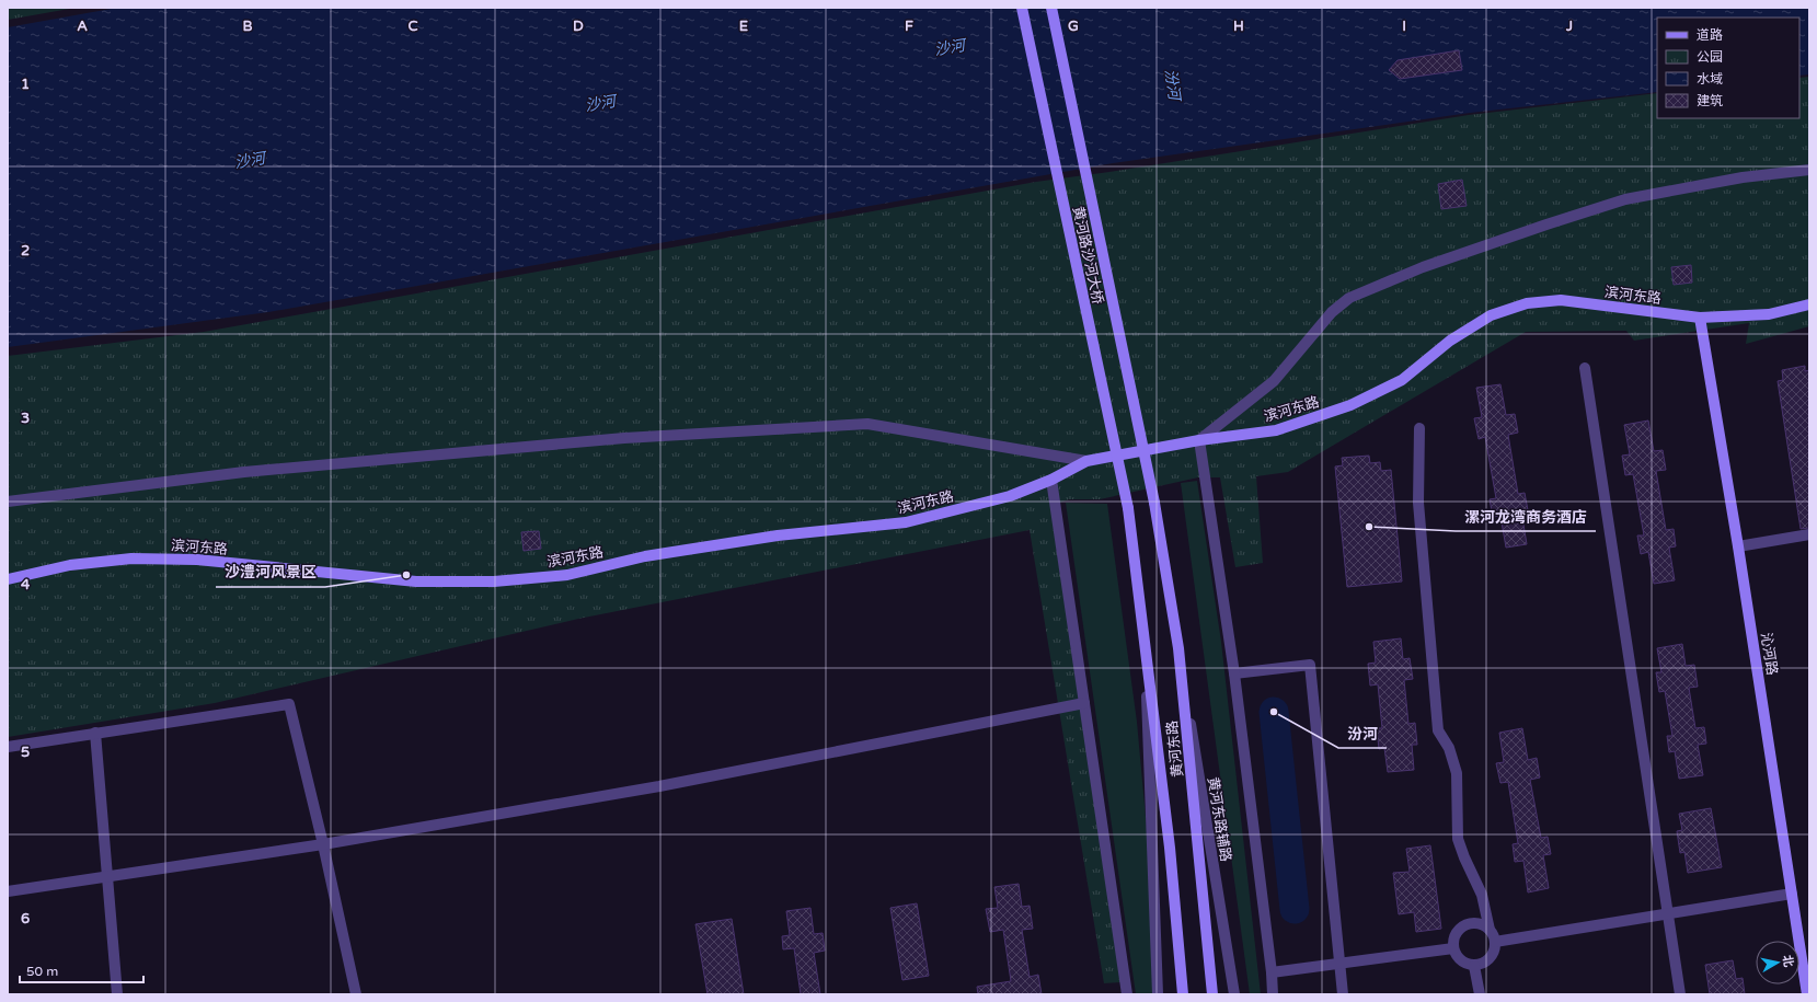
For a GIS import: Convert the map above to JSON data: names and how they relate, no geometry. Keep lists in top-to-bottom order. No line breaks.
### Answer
{"streets":{"street":["黄河路沙河大桥","滨河东路","沁河路","黄河东路","黄河东路辅路"]},"crossings":[["黄河路沙河大桥","黄河东路"],["滨河东路","沁河路"],["黄河东路","黄河东路辅路"]],"water":["沙河","汾河"],"places":["漯河龙湾商务酒店","沙澧河风景区","汾河"],"legend":["道路","公园","水域","建筑"],"scale_bar":"50 m","north":"right","grid":{"columns":["A","B","C","D","E","F","G","H","I","J"],"rows":["1","2","3","4","5","6"]}}
